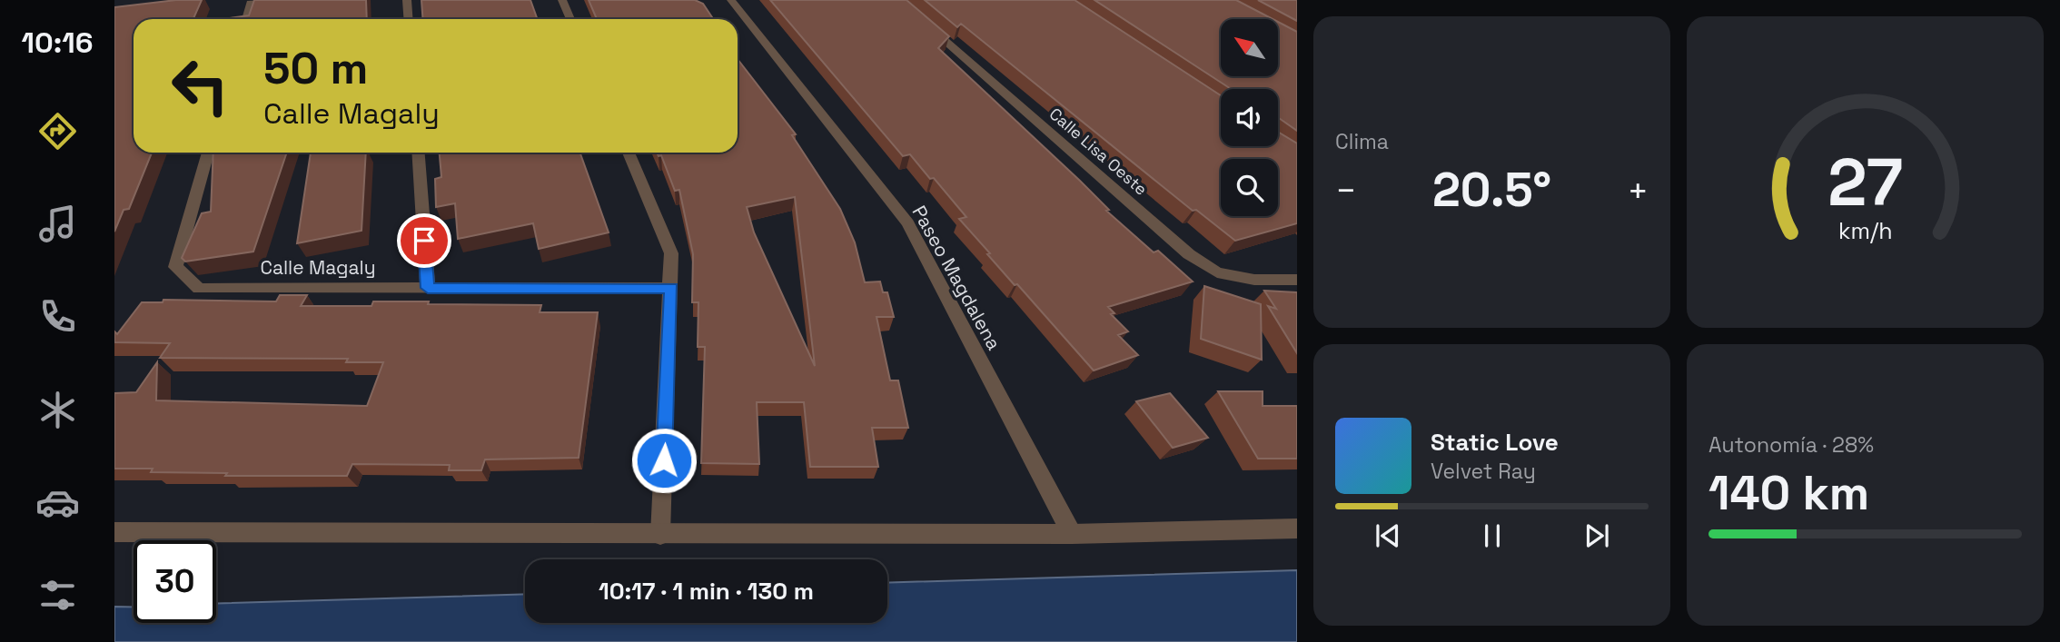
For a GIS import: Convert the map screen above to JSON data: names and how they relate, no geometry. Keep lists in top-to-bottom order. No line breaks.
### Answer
{"streets":{"street":["Calle Lisa Oeste","Calle Magaly","Paseo Magdalena"]},"north":"top left","page":{"tabs":"10:16","tile":["Clima",["Autonomía · 28%","140 km"]],"turn":["50 m","Calle Magaly"],"heat":["−","20.5°","+"],"song":["Static Love","Velvet Ray"],"limit":"30","trip":"10:17 · 1 min · 130 m","gauge":["27","km/h"]}}
